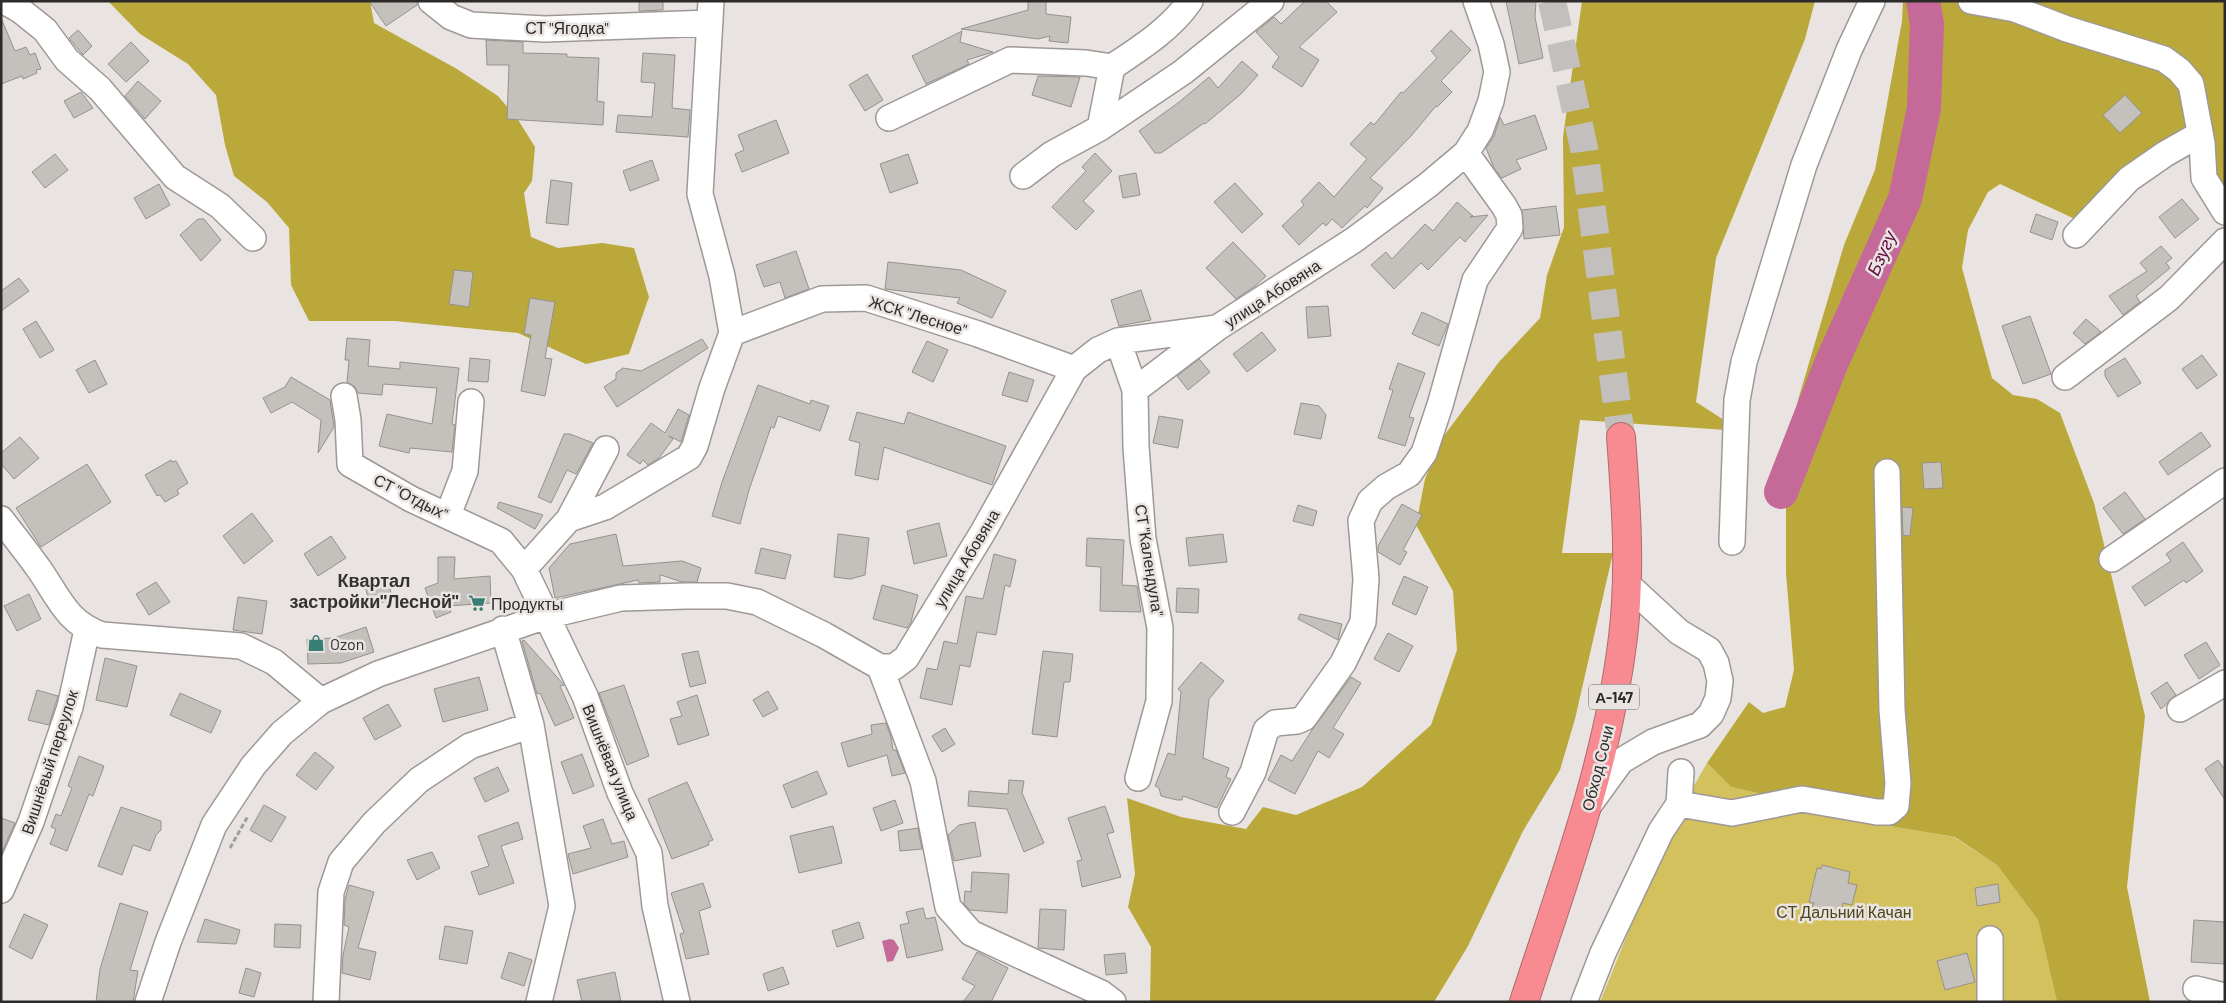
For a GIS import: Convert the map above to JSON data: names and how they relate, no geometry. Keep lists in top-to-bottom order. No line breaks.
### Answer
{"streets":{"highway":["А-147","Обход Сочи"],"street":["СТ \"Ягодка\"","улица Абовяна","ЖСК \"Лесное\"","СТ \"Отдых\"","СТ \"Календула\"","Вишнёвый переулок","Вишнёвая улица"]},"crossings":[["улица Абовяна","ЖСК \"Лесное\""],["улица Абовяна","СТ \"Календула\""],["СТ \"Отдых\"","Вишнёвая улица"]],"districts":["Квартал застройки\"Лесной\""],"water":["Бзугу"],"parks":["СТ Дальний Качан"],"places":{"supermarket":["Продукты"],"shop":["Ozon"]}}
